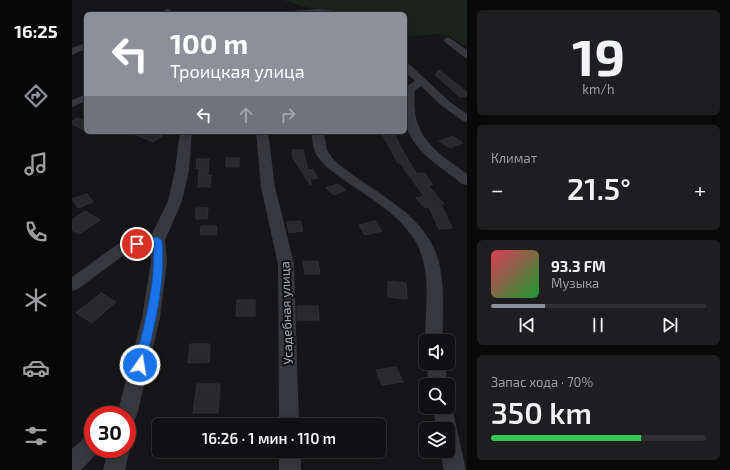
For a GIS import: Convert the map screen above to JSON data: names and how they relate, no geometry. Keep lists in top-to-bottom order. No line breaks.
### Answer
{"streets":{"street":["Усадебная улица"]},"page":{"tabs":"16:25","tile":[["19","km/h"],"Климат",["Запас хода · 70%","350 km"]],"turn":["100 m","Троицкая улица"],"heat":["−","21.5°","+"],"song":["93.3 FM","Музыка"],"limit":"30","trip":"16:26 · 1 мин · 110 m"}}
